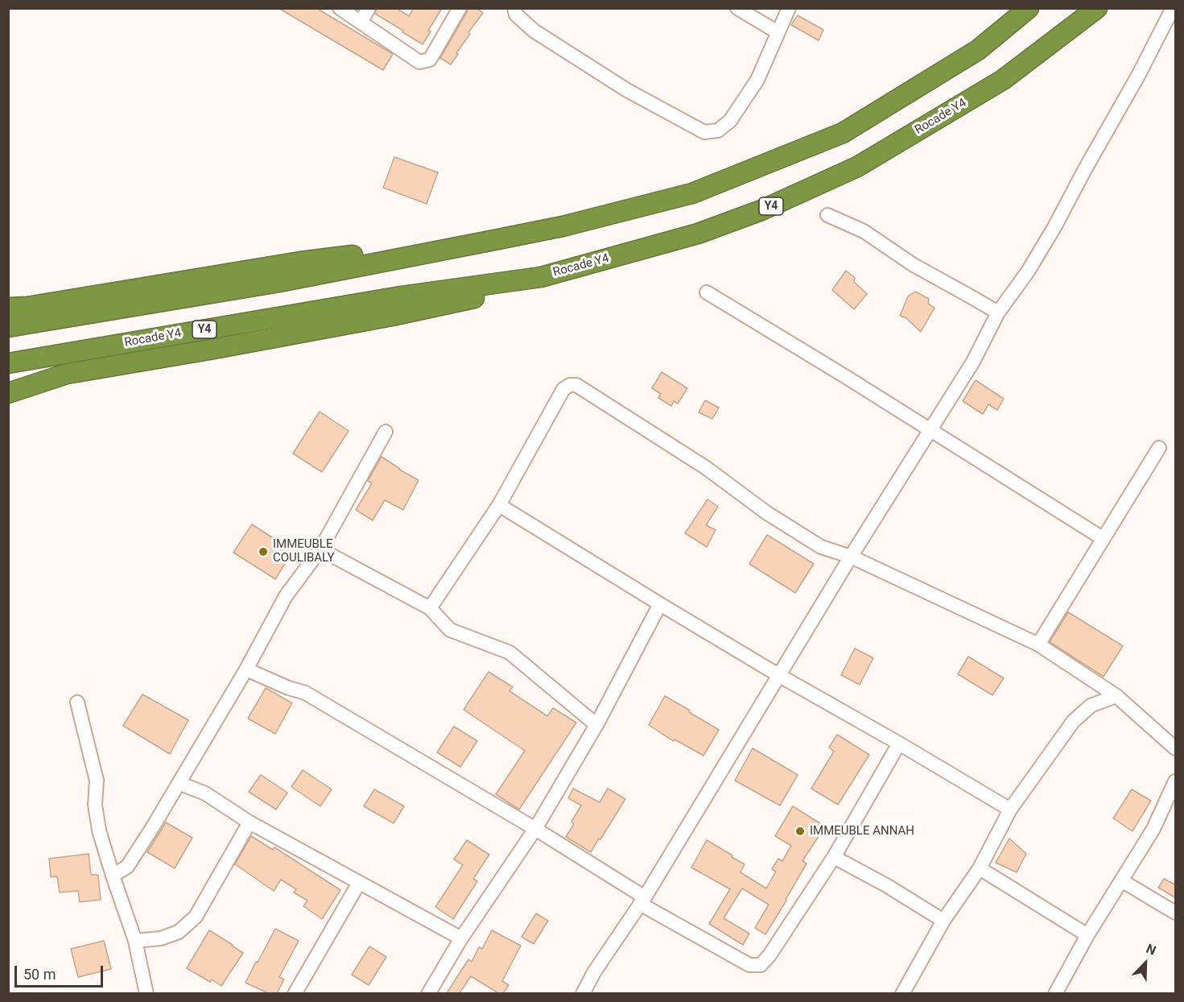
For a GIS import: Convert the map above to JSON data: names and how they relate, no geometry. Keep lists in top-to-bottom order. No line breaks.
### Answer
{"streets":{"highway":["Rocade Y4","Y4"]},"places":["IMMEUBLE COULIBALY","IMMEUBLE ANNAH"],"scale_bar":"50 m","north":"top right"}
